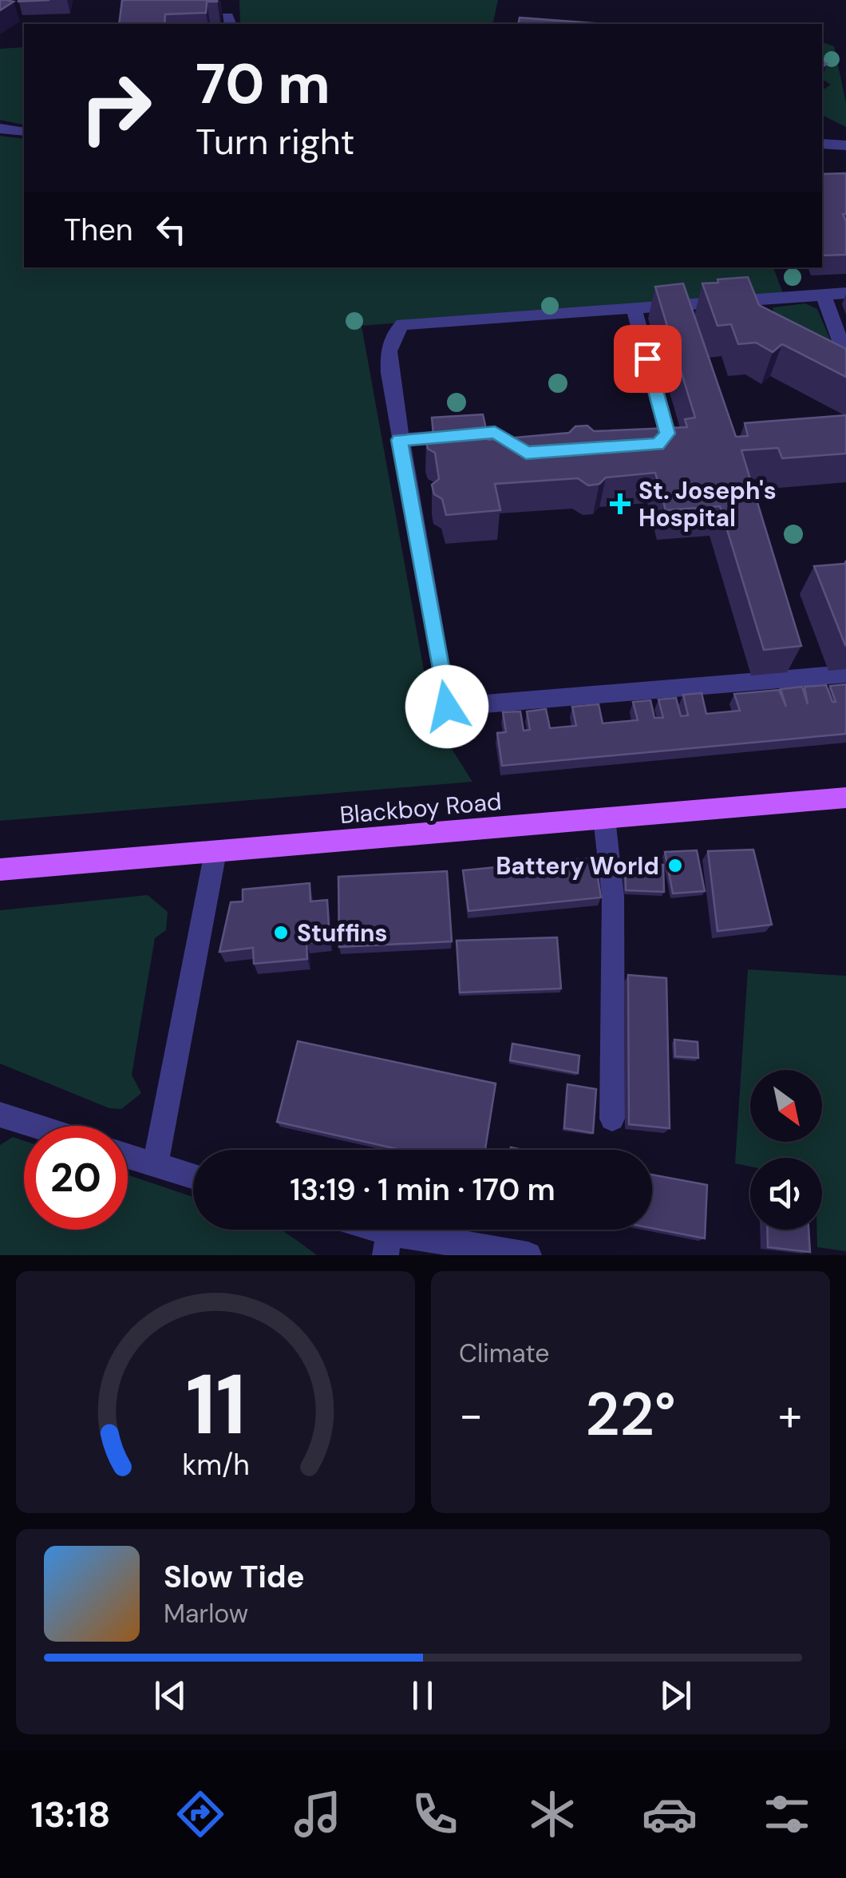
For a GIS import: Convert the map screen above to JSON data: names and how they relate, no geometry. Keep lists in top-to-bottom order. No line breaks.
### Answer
{"streets":{"main road":["Blackboy Road"]},"places":{"health":["St. Joseph's Hospital"],"other":["Battery World","Stuffins"]},"north":"bottom right","page":{"turn":["70 m","Turn right"],"then":"Then","limit":"20","trip":"13:19 · 1 min · 170 m","tile":"Climate","heat":["−","22°","+"],"song":["Slow Tide","Marlow"],"tabs":"13:18","gauge":["11","km/h"]}}
